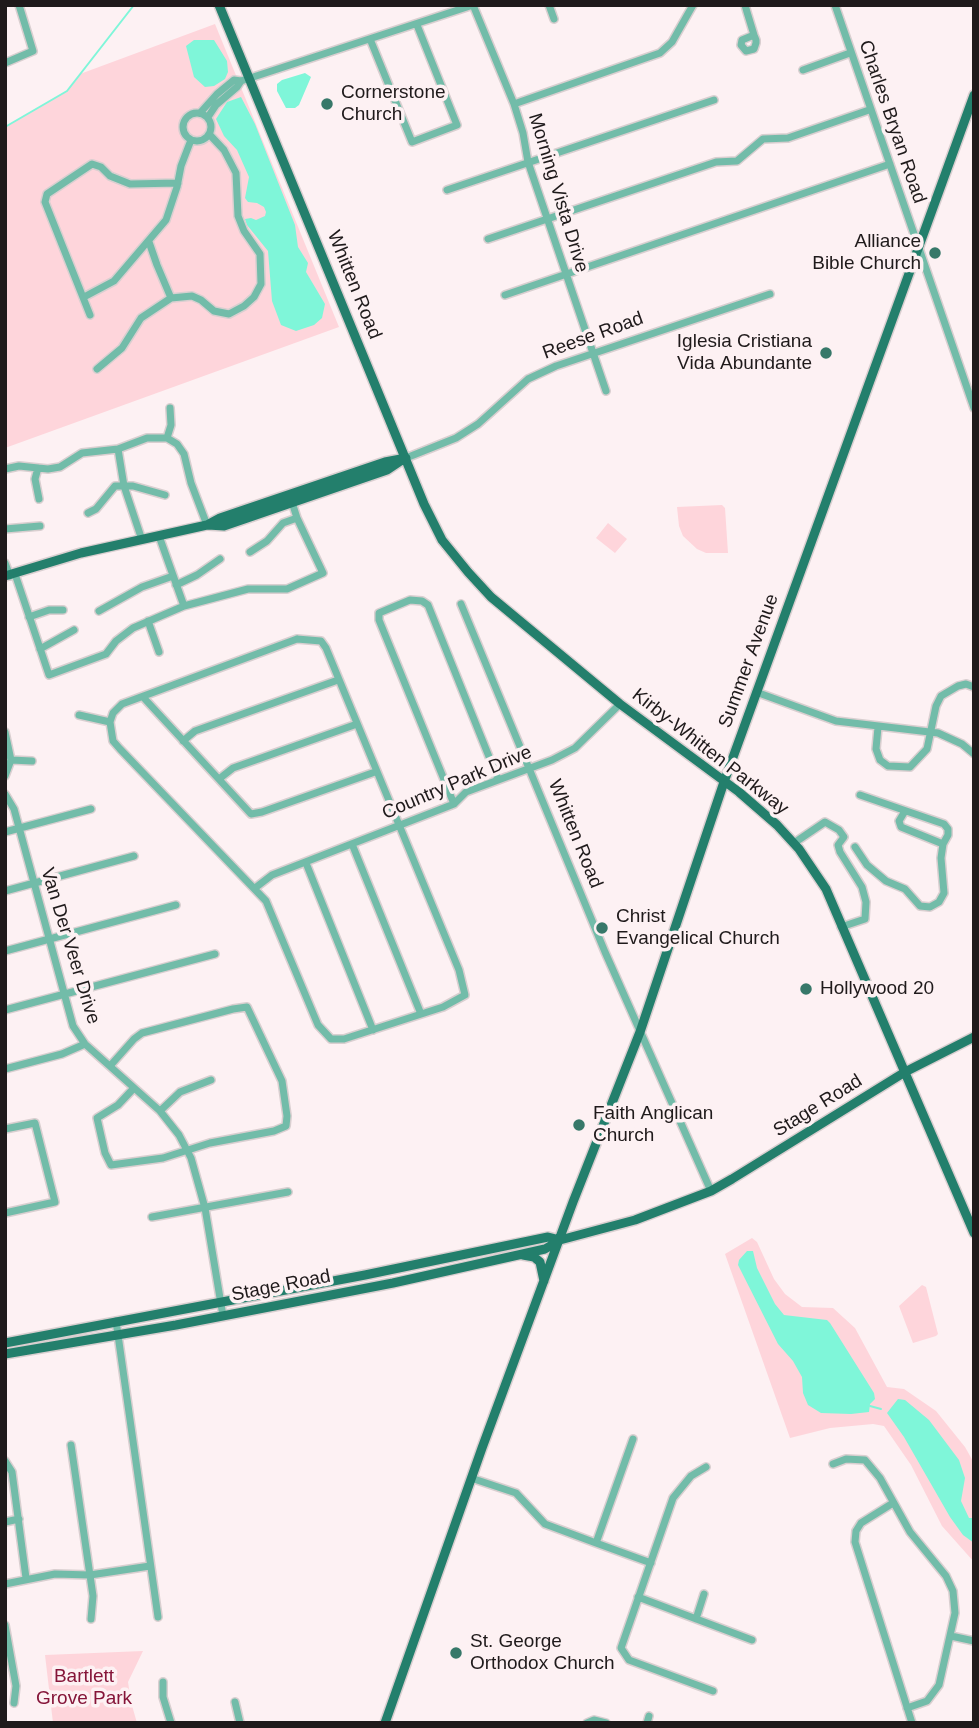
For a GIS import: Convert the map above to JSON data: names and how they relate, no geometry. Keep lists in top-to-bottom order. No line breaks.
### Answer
{"streets":{"main road":["Whitten Road","Reese Road","Summer Avenue","Kirby-Whitten Parkway","Stage Road"],"street":["Charles Bryan Road","Morning Vista Drive","Country Park Drive","Van Der Veer Drive"]},"crossings":[["Charles Bryan Road","Summer Avenue"],["Morning Vista Drive","Reese Road"],["Whitten Road","Reese Road"],["Whitten Road","Summer Avenue"],["Whitten Road","Kirby-Whitten Parkway"],["Whitten Road","Country Park Drive"],["Whitten Road","Stage Road"],["Summer Avenue","Kirby-Whitten Parkway"],["Summer Avenue","Stage Road"],["Kirby-Whitten Parkway","Country Park Drive"],["Kirby-Whitten Parkway","Stage Road"],["Van Der Veer Drive","Stage Road"]],"parks":["Bartlett Grove Park"],"places":["Cornerstone Church","Alliance Bible Church","Iglesia Cristiana Vida Abundante","Christ Evangelical Church","Hollywood 20","Faith Anglican Church","St. George Orthodox Church"]}
